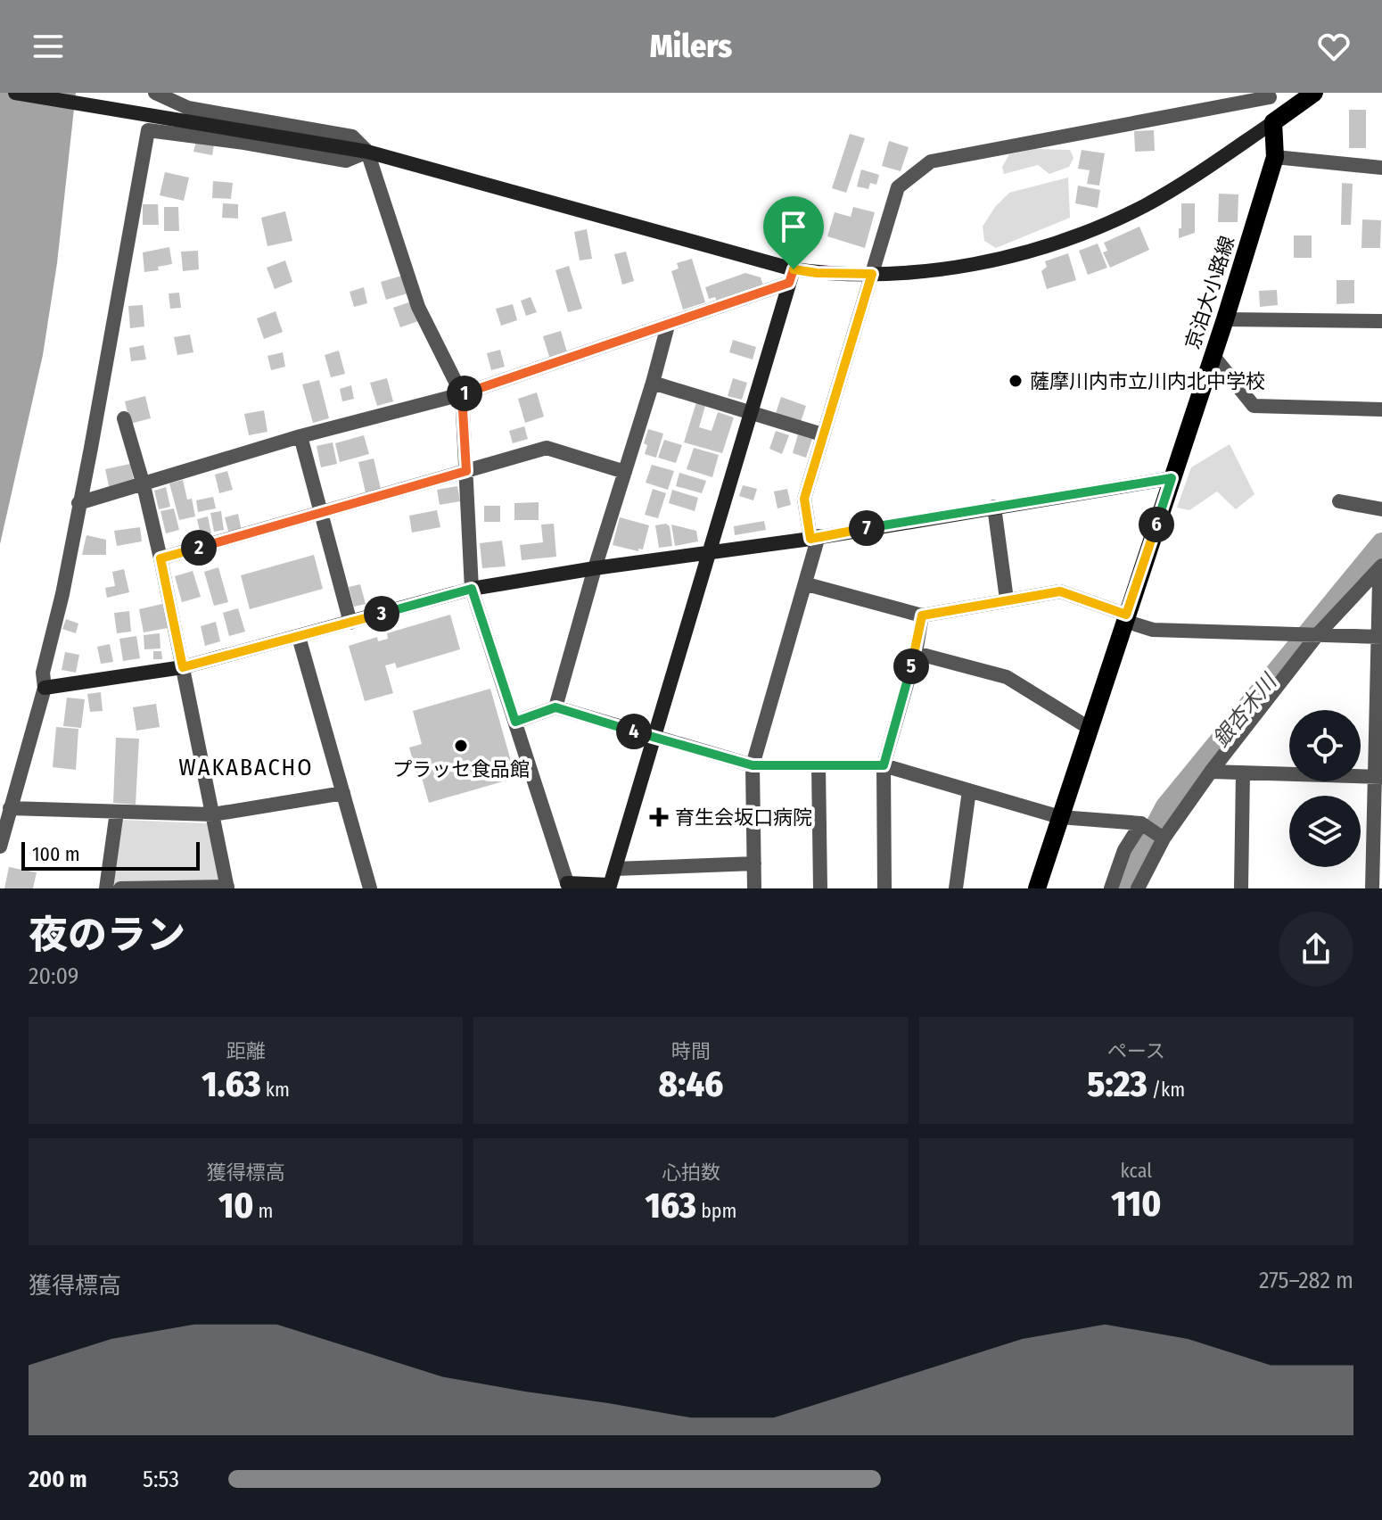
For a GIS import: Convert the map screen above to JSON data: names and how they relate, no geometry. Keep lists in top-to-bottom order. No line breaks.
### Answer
{"streets":{"main road":["京泊大小路線"]},"districts":["WAKABACHO"],"water":["銀杏木川"],"places":{"other":["薩摩川内市立川内北中学校","プラッセ食品館"],"health":["育生会坂口病院"]},"scale_bar":"100 m","page":{"header":"Milers","pins":["1","6","7","2","3","5","4"],"scale":"100 m","heading":["夜のラン","20:09"],"stats":[["距離","1.63 km"],["時間","8:46"],["ペース","5:23 /km"],["獲得標高","10 m"],["心拍数","163 bpm"],["kcal","110"]],"chart":["獲得標高","275–282 m"],"list":[{"name":"200 m","note":"5:53"}]}}
